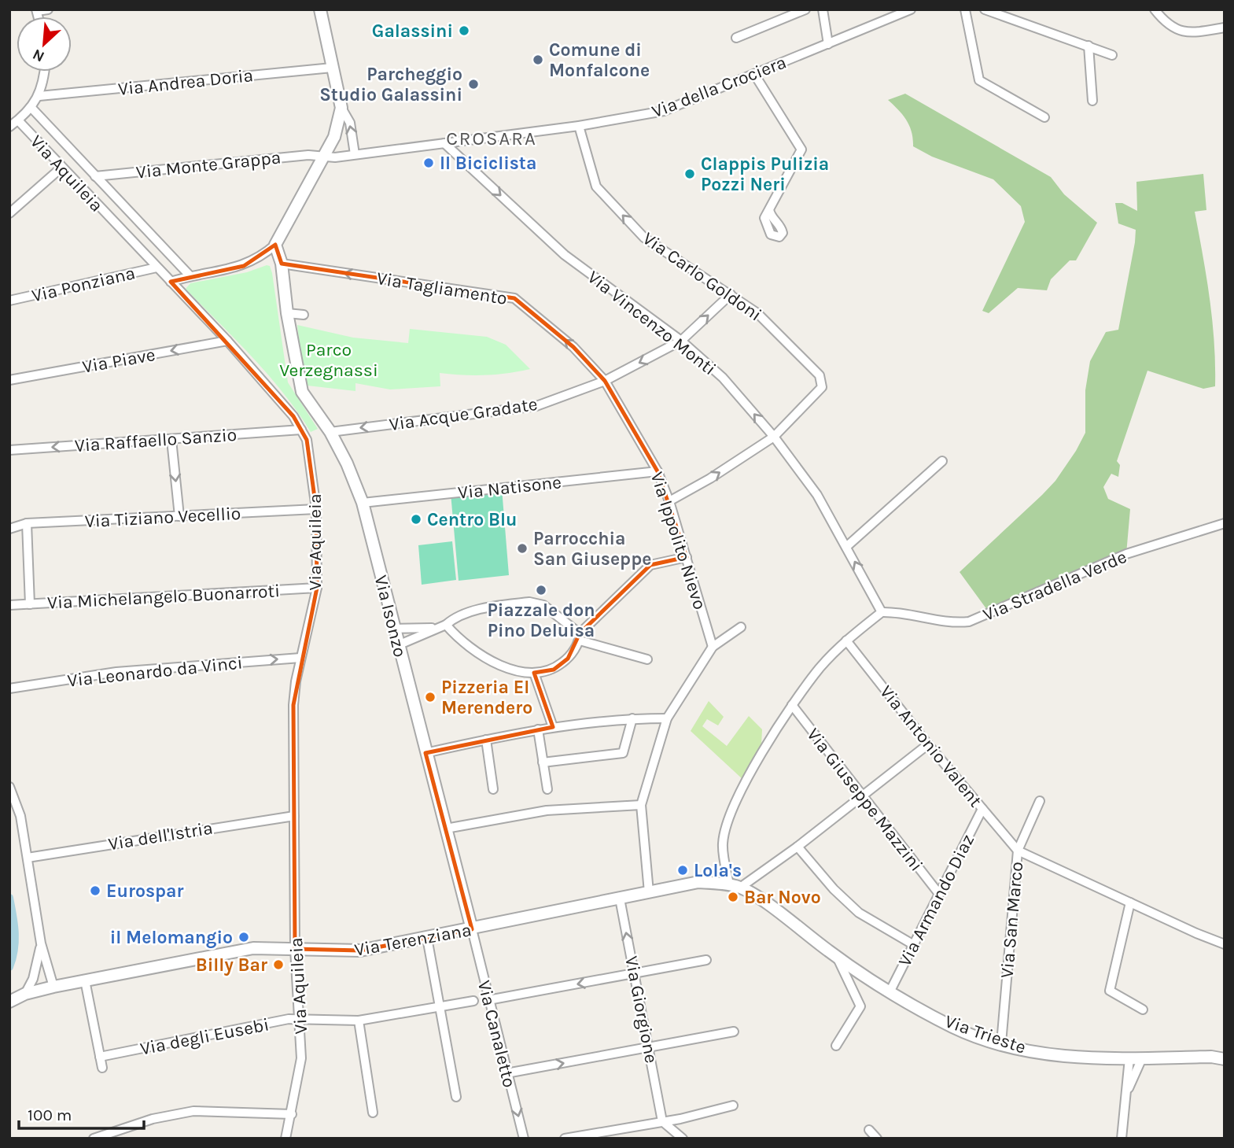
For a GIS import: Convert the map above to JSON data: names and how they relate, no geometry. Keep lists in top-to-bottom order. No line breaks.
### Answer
{"streets":{"street":["Via Andrea Doria","Via della Crociera","Via Monte Grappa","Via Aquileia","Via Carlo Goldoni","Via Ponziana","Via Tagliamento","Via Vincenzo Monti","Via Piave","Via Acque Gradate","Via Raffaello Sanzio","Via Natisone","Via Tiziano Vecellio","Via Ippolito Nievo","Via Stradella Verde","Via Michelangelo Buonarroti","Via Isonzo","Via Leonardo da Vinci","Via Antonio Valent","Via Giuseppe Mazzini","Via dell'Istria","Via Armando Diaz","Via San Marco","Via Terenziana","Via Giorgione","Via Canaletto","Via Trieste","Via degli Eusebi"]},"crossings":[["Via della Crociera","Via Monte Grappa"],["Via della Crociera","Via Carlo Goldoni"],["Via della Crociera","Via Vincenzo Monti"],["Via Monte Grappa","Via Aquileia"],["Via Aquileia","Via Ponziana"],["Via Aquileia","Via Piave"],["Via Aquileia","Via Raffaello Sanzio"],["Via Aquileia","Via Tiziano Vecellio"],["Via Aquileia","Via Michelangelo Buonarroti"],["Via Aquileia","Via Leonardo da Vinci"],["Via Aquileia","Via dell'Istria"],["Via Aquileia","Via Terenziana"],["Via Aquileia","Via degli Eusebi"],["Via Carlo Goldoni","Via Vincenzo Monti"],["Via Carlo Goldoni","Via Acque Gradate"],["Via Tagliamento","Via Acque Gradate"],["Via Tagliamento","Via Ippolito Nievo"],["Via Tagliamento","Via Isonzo"],["Via Vincenzo Monti","Via Acque Gradate"],["Via Vincenzo Monti","Via Stradella Verde"],["Via Acque Gradate","Via Ippolito Nievo"],["Via Acque Gradate","Via Isonzo"],["Via Natisone","Via Ippolito Nievo"],["Via Natisone","Via Isonzo"],["Via Isonzo","Via Terenziana"],["Via Isonzo","Via Canaletto"],["Via Antonio Valent","Via Armando Diaz"],["Via Antonio Valent","Via San Marco"],["Via Giuseppe Mazzini","Via Armando Diaz"],["Via Armando Diaz","Via Trieste"],["Via San Marco","Via Trieste"],["Via Terenziana","Via Giorgione"],["Via Terenziana","Via Canaletto"],["Via Terenziana","Via Trieste"]],"one_way":["Via Carlo Goldoni","Via Tagliamento","Via Piave","Via Raffaello Sanzio","Via Leonardo da Vinci"],"districts":["CROSARA"],"parks":["Parco Verzegnassi"],"places":["Galassini","Comune di Monfalcone","Parcheggio Studio Galassini","Il Biciclista","Clappis Pulizia Pozzi Neri","Centro Blu","Parrocchia San Giuseppe","Piazzale don Pino Deluisa","Pizzeria El Merendero","Lola's","Eurospar","Bar Novo","il Melomangio","Billy Bar"],"scale_bar":"100 m","north":"bottom left"}
